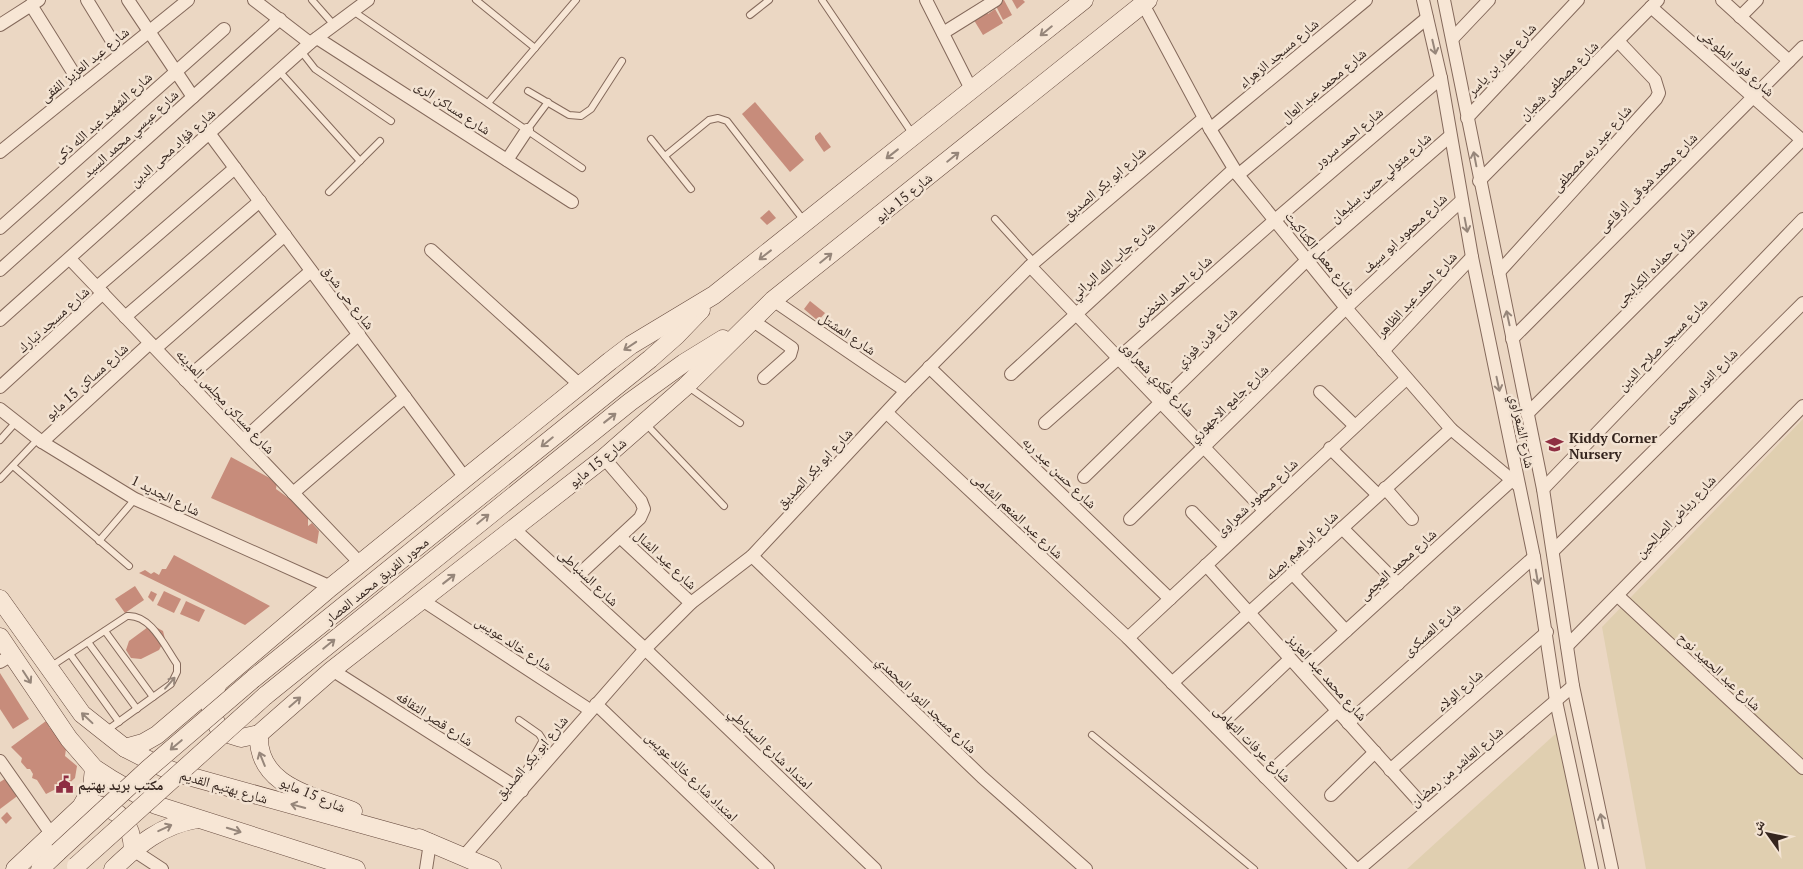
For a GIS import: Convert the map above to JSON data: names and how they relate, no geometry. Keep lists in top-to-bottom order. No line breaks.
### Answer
{"streets":{"main road":["شارع 15 مايو","محور الفريق محمد العصار","شارع بهتيم القديم"],"street":["شارع مسجد الزهراء","شارع عمار بن ياسر","شارع فواد الطوخى","شارع عبد العزيز الفقى","شارع مصطفى شعبان","شارع محمد عبد العال","شارع مساكن الرى","شارع الشهيد عبد الله ذكى","شارع عيسي محمد السيد","شارع احمد سرور","شارع فؤاد محى الدين","شارع عبد ربه مصطفى","شارع متولي حسن سليمان","شارع محمد شوقى الرفاعى","شارع ابو بكر الصديق","شارع محمود ابو سيف","شارع معمل الكتاكيت","شارع جاب الله البراني","شارع حماده الكبابجى","شارع احمد الخضرى","شارع احمد عبد الظاهر","شارع حى شرق","شارع مسجد تبارك","شارع المشتل","شارع فرن فوزي","شارع مسجد صلاح الدين","شارع فكري شعراوى","شارع مساكن 15 مايو","شارع النور المحمدى","شارع مساكن مجلس المدينه","شارع جامع الاجهوري","شارع الشعراوي","شارع حسن عبد ربه","شارع الجديد 1","شارع محمود شعراوى","شارع عبد المنعم الشامى","شارع رياض الصالحين","شارع ابراهيم بصله","شارع عيد الشال","شارع محمد العجمى","شارع السنباطى","شارع العسكرى","شارع خالد عويس","شارع عبد الحميد نوح","شارع محمد عبد العزيز","شارع الولاء","شارع مسجد النور المحمدي","شارع قصر الثقافه","شارع عرفات التهامى","امتداد شارع السنباطي","شارع العاشر من رمضان","امتداد شارع خالد عويس"]},"crossings":[["شارع مسجد الزهراء","شارع معمل الكتاكيت"],["شارع عمار بن ياسر","شارع الشعراوي"],["شارع فواد الطوخى","شارع مصطفى شعبان"],["شارع فواد الطوخى","شارع محمد شوقى الرفاعى"],["شارع فواد الطوخى","شارع حماده الكبابجى"],["شارع مصطفى شعبان","شارع عبد ربه مصطفى"],["شارع مصطفى شعبان","شارع الشعراوي"],["شارع محمد عبد العال","شارع معمل الكتاكيت"],["شارع محمد عبد العال","شارع جاب الله البراني"],["شارع محمد عبد العال","شارع الشعراوي"],["شارع مساكن الرى","شارع عيسي محمد السيد"],["شارع مساكن الرى","شارع فؤاد محى الدين"],["شارع احمد سرور","شارع معمل الكتاكيت"],["شارع احمد سرور","شارع احمد الخضرى"],["شارع احمد سرور","شارع الشعراوي"],["شارع فؤاد محى الدين","شارع حى شرق"],["شارع فؤاد محى الدين","شارع مساكن مجلس المدينه"],["شارع عبد ربه مصطفى","شارع الشعراوي"],["شارع متولي حسن سليمان","شارع معمل الكتاكيت"],["شارع متولي حسن سليمان","شارع فرن فوزي"],["شارع متولي حسن سليمان","شارع الشعراوي"],["شارع محمد شوقى الرفاعى","شارع الشعراوي"],["شارع ابو بكر الصديق","شارع 15 مايو"],["شارع ابو بكر الصديق","شارع معمل الكتاكيت"],["شارع ابو بكر الصديق","شارع المشتل"],["شارع ابو بكر الصديق","شارع فكري شعراوى"],["شارع ابو بكر الصديق","شارع حسن عبد ربه"],["شارع ابو بكر الصديق","شارع عبد المنعم الشامى"],["شارع ابو بكر الصديق","شارع عيد الشال"],["شارع ابو بكر الصديق","شارع السنباطى"],["شارع ابو بكر الصديق","شارع خالد عويس"],["شارع ابو بكر الصديق","شارع مسجد النور المحمدي"],["شارع ابو بكر الصديق","شارع قصر الثقافه"],["شارع ابو بكر الصديق","امتداد شارع السنباطي"],["شارع ابو بكر الصديق","امتداد شارع خالد عويس"],["شارع 15 مايو","شارع معمل الكتاكيت"],["شارع 15 مايو","شارع المشتل"],["شارع 15 مايو","شارع السنباطى"],["شارع 15 مايو","محور الفريق محمد العصار"],["شارع 15 مايو","شارع خالد عويس"],["شارع 15 مايو","شارع قصر الثقافه"],["شارع 15 مايو","شارع بهتيم القديم"],["شارع محمود ابو سيف","شارع معمل الكتاكيت"],["شارع محمود ابو سيف","شارع جامع الاجهوري"],["شارع محمود ابو سيف","شارع الشعراوي"],["شارع معمل الكتاكيت","شارع جاب الله البراني"],["شارع معمل الكتاكيت","شارع احمد الخضرى"],["شارع معمل الكتاكيت","شارع احمد عبد الظاهر"],["شارع معمل الكتاكيت","شارع فرن فوزي"],["شارع معمل الكتاكيت","شارع جامع الاجهوري"],["شارع معمل الكتاكيت","شارع الشعراوي"],["شارع معمل الكتاكيت","شارع محمود شعراوى"],["شارع معمل الكتاكيت","شارع ابراهيم بصله"],["شارع معمل الكتاكيت","شارع محمد العجمى"],["شارع جاب الله البراني","شارع فكري شعراوى"],["شارع حماده الكبابجى","شارع الشعراوي"],["شارع احمد الخضرى","شارع فكري شعراوى"],["شارع احمد عبد الظاهر","شارع الشعراوي"],["شارع حى شرق","شارع مسجد تبارك"],["شارع حى شرق","شارع مساكن 15 مايو"],["شارع مسجد تبارك","شارع مساكن مجلس المدينه"],["شارع فرن فوزي","شارع فكري شعراوى"],["شارع مسجد صلاح الدين","شارع الشعراوي"],["شارع فكري شعراوى","شارع جامع الاجهوري"],["شارع فكري شعراوى","شارع محمود شعراوى"],["شارع مساكن 15 مايو","شارع مساكن مجلس المدينه"],["شارع مساكن 15 مايو","شارع الجديد 1"],["شارع النور المحمدى","شارع الشعراوي"],["شارع الشعراوي","شارع رياض الصالحين"],["شارع الشعراوي","شارع محمد العجمى"],["شارع الشعراوي","شارع العسكرى"],["شارع الشعراوي","شارع الولاء"],["شارع الشعراوي","شارع العاشر من رمضان"],["شارع حسن عبد ربه","شارع محمود شعراوى"],["شارع محمود شعراوى","شارع عبد المنعم الشامى"],["شارع محمود شعراوى","شارع محمد عبد العزيز"],["شارع محمود شعراوى","شارع عرفات التهامى"],["شارع عبد المنعم الشامى","شارع عرفات التهامى"],["شارع رياض الصالحين","شارع عبد الحميد نوح"],["شارع ابراهيم بصله","شارع محمد عبد العزيز"],["شارع ابراهيم بصله","شارع عرفات التهامى"],["شارع محمد العجمى","شارع محمد عبد العزيز"],["شارع السنباطى","امتداد شارع السنباطي"],["شارع العسكرى","شارع محمد عبد العزيز"],["شارع خالد عويس","امتداد شارع خالد عويس"],["شارع محمد عبد العزيز","شارع الولاء"],["شارع محمد عبد العزيز","شارع العاشر من رمضان"],["شارع عرفات التهامى","شارع العاشر من رمضان"]],"places":{"school or university":["Kiddy Corner Nursery"],"public building":["مكتب بريد بهتيم"]},"north":"top left"}
